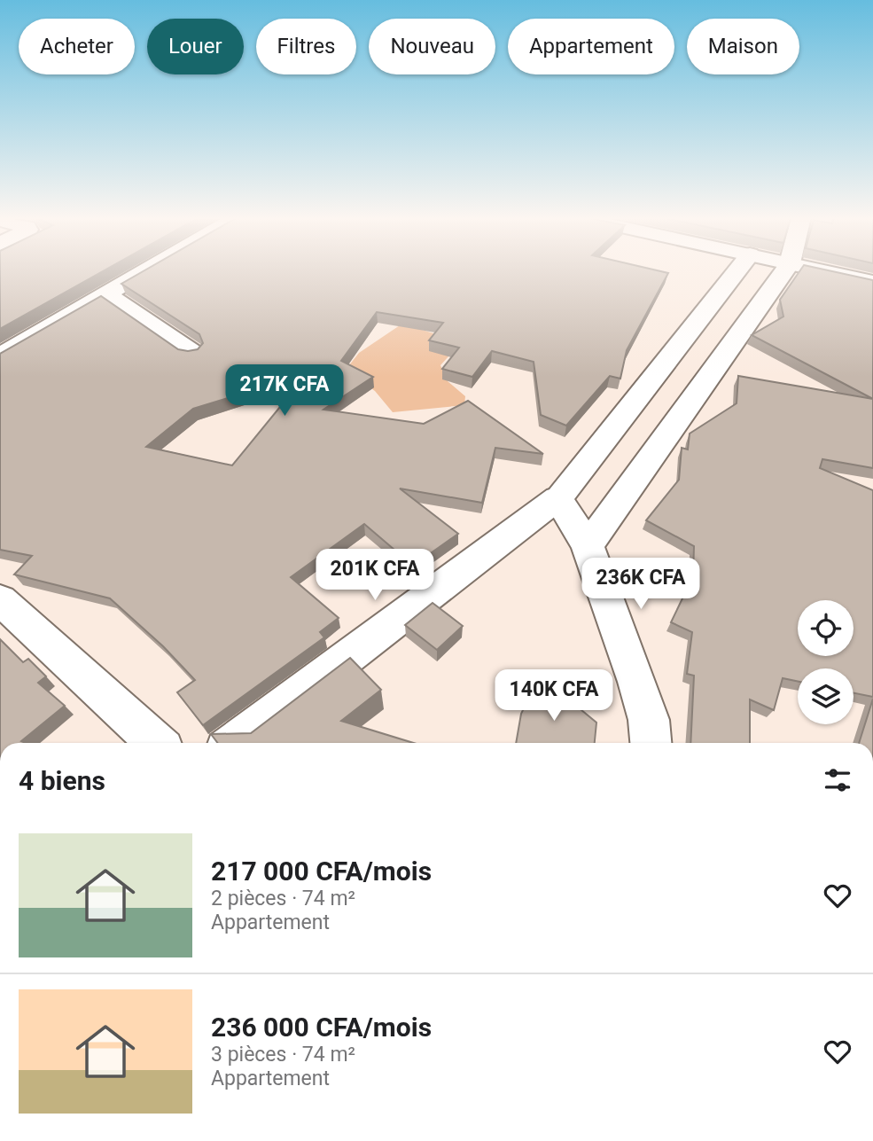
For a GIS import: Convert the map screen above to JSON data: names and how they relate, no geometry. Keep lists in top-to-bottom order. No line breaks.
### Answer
{"page":{"chip":["Acheter","Louer","Filtres","Nouveau","Appartement","Maison"],"price":["217K CFA","201K CFA","236K CFA","140K CFA"],"heading":"4 biens","list":[{"name":"217 000 CFA/mois","note":"2 pièces · 74 m² · Appartement"},{"name":"236 000 CFA/mois","note":"3 pièces · 74 m² · Appartement"}]}}
